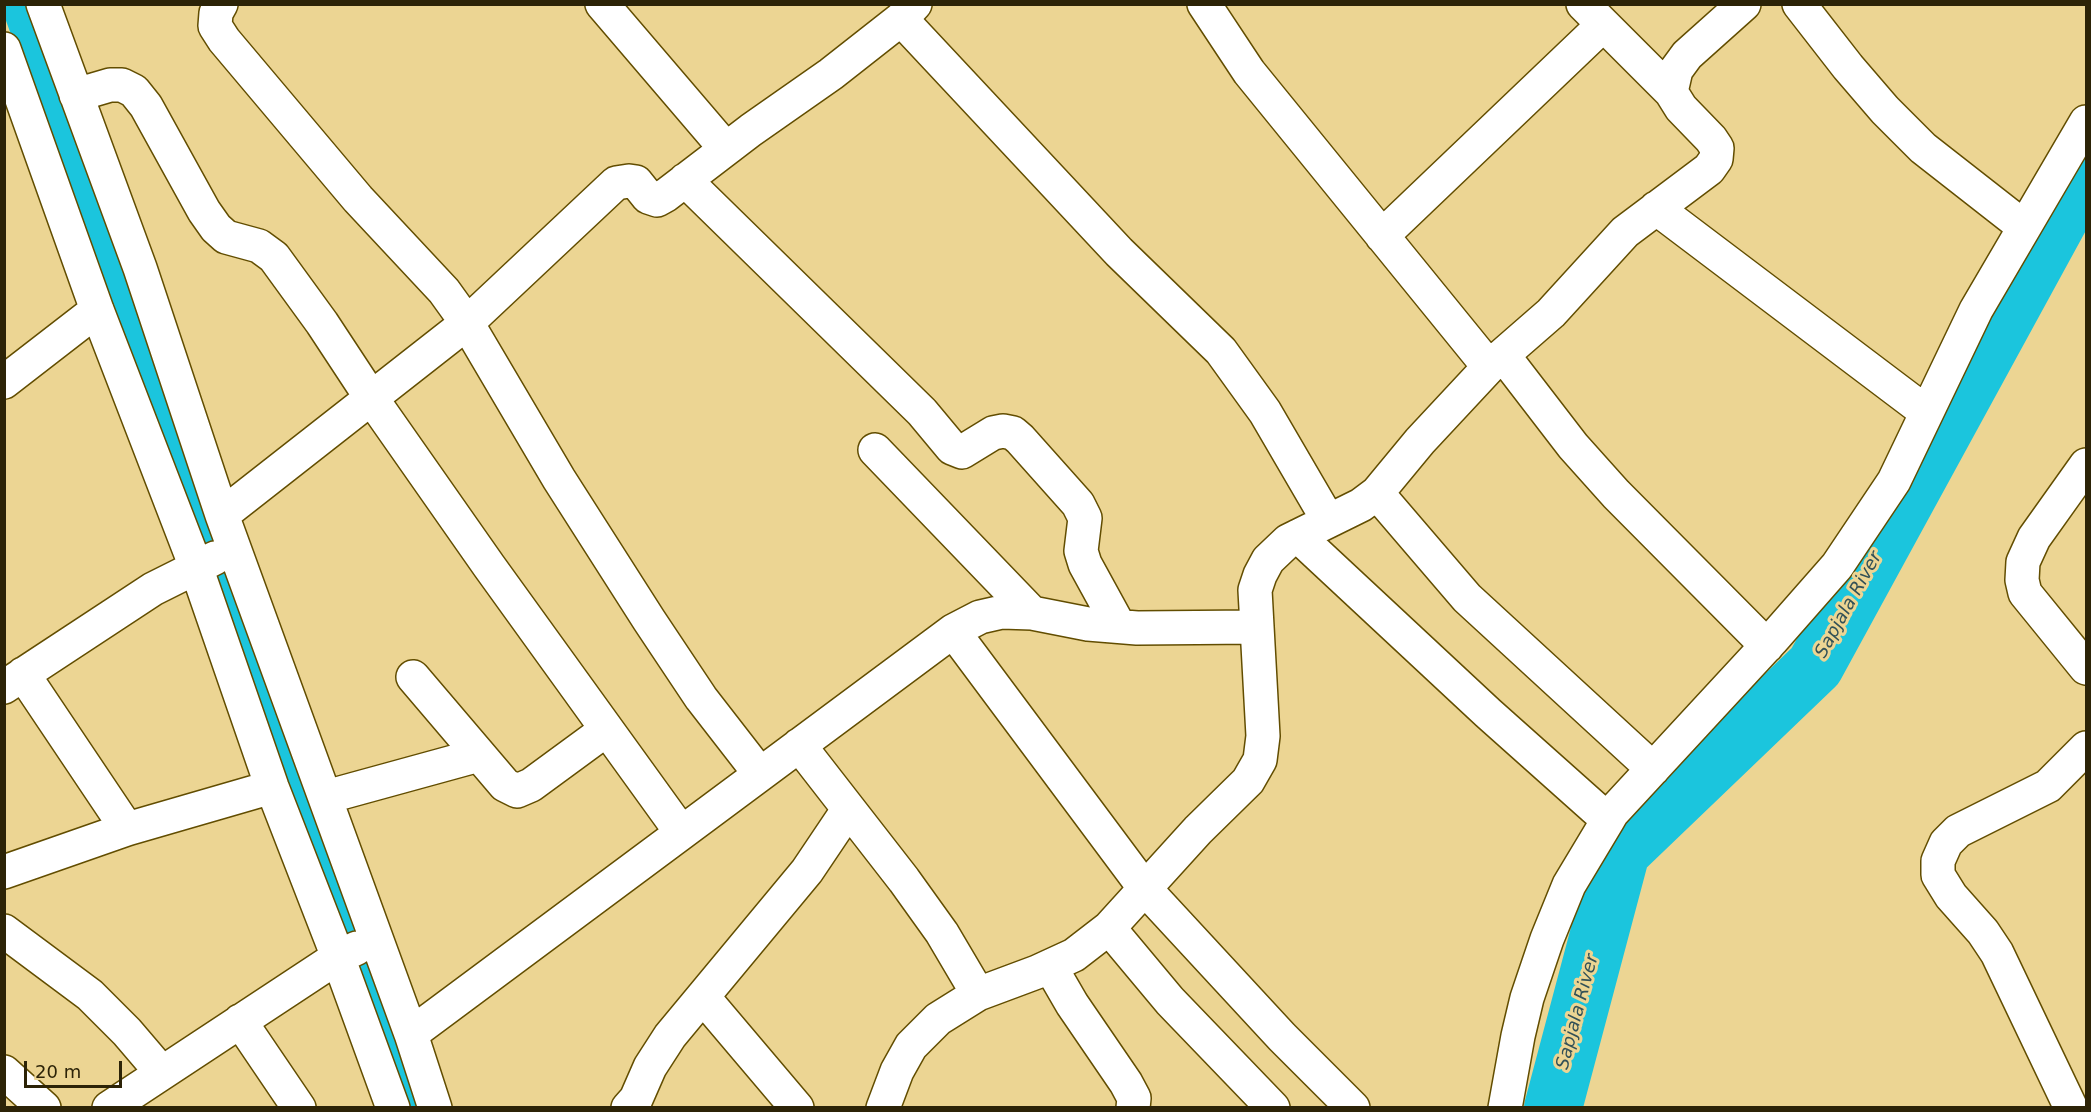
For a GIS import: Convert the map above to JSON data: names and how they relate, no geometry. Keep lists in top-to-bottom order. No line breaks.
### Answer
{"water":["Sapjala River"],"scale_bar":"20 m"}
